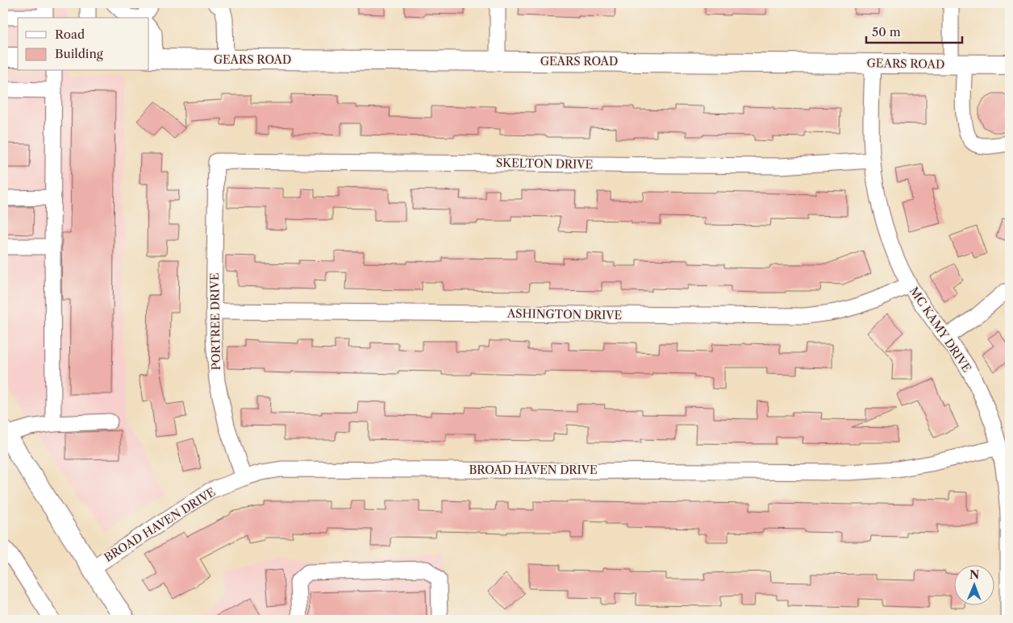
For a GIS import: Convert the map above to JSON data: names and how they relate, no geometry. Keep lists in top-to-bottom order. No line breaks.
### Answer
{"streets":{"main road":["GEARS ROAD"],"street":["SKELTON DRIVE","ASHINGTON DRIVE","PORTREE DRIVE","MC KAMY DRIVE","BROAD HAVEN DRIVE"]},"crossings":[["GEARS ROAD","MC KAMY DRIVE"],["SKELTON DRIVE","PORTREE DRIVE"],["SKELTON DRIVE","MC KAMY DRIVE"],["ASHINGTON DRIVE","PORTREE DRIVE"],["ASHINGTON DRIVE","MC KAMY DRIVE"],["PORTREE DRIVE","BROAD HAVEN DRIVE"],["MC KAMY DRIVE","BROAD HAVEN DRIVE"]],"legend":["Road","Building"],"scale_bar":"50 m","north":"top"}
